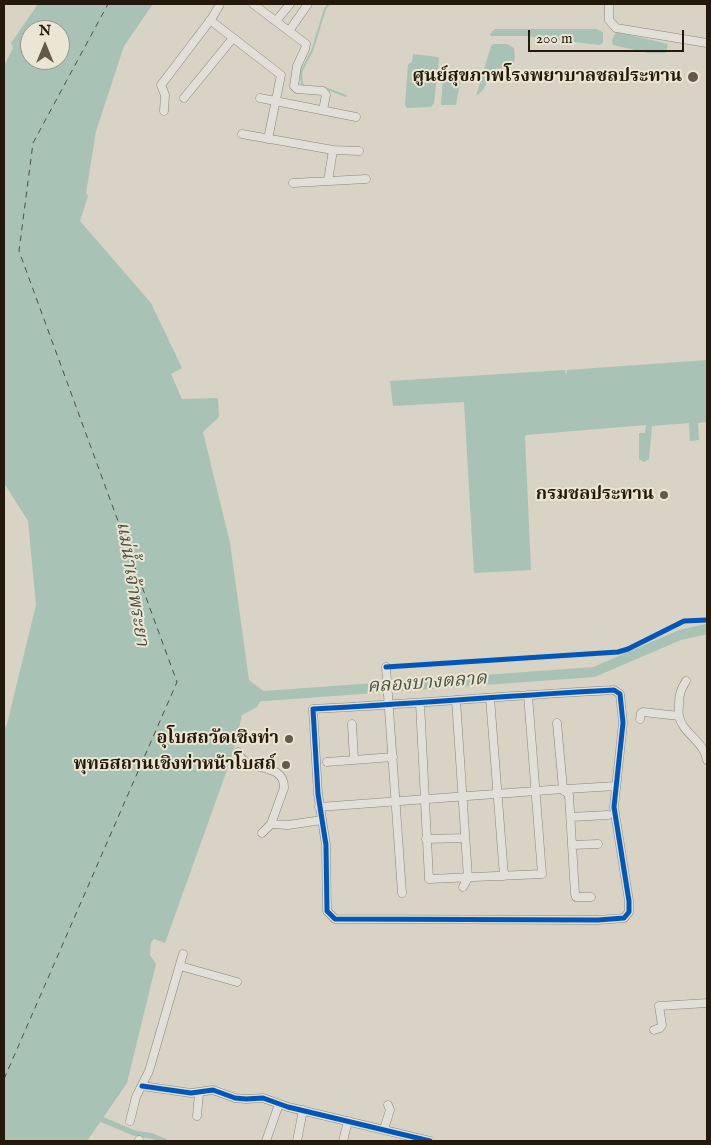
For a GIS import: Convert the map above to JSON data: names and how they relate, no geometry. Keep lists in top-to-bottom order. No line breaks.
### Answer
{"water":["แม่น้ำเจ้าพระยา","คลองบางตลาด"],"places":["ศูนย์สุขภาพโรงพยาบาลชลประทาน","กรมชลประทาน","อุโบสถวัดเชิงท่า","พุทธสถานเชิงท่าหน้าโบสถ์"],"scale_bar":"200 m","north":"top"}
